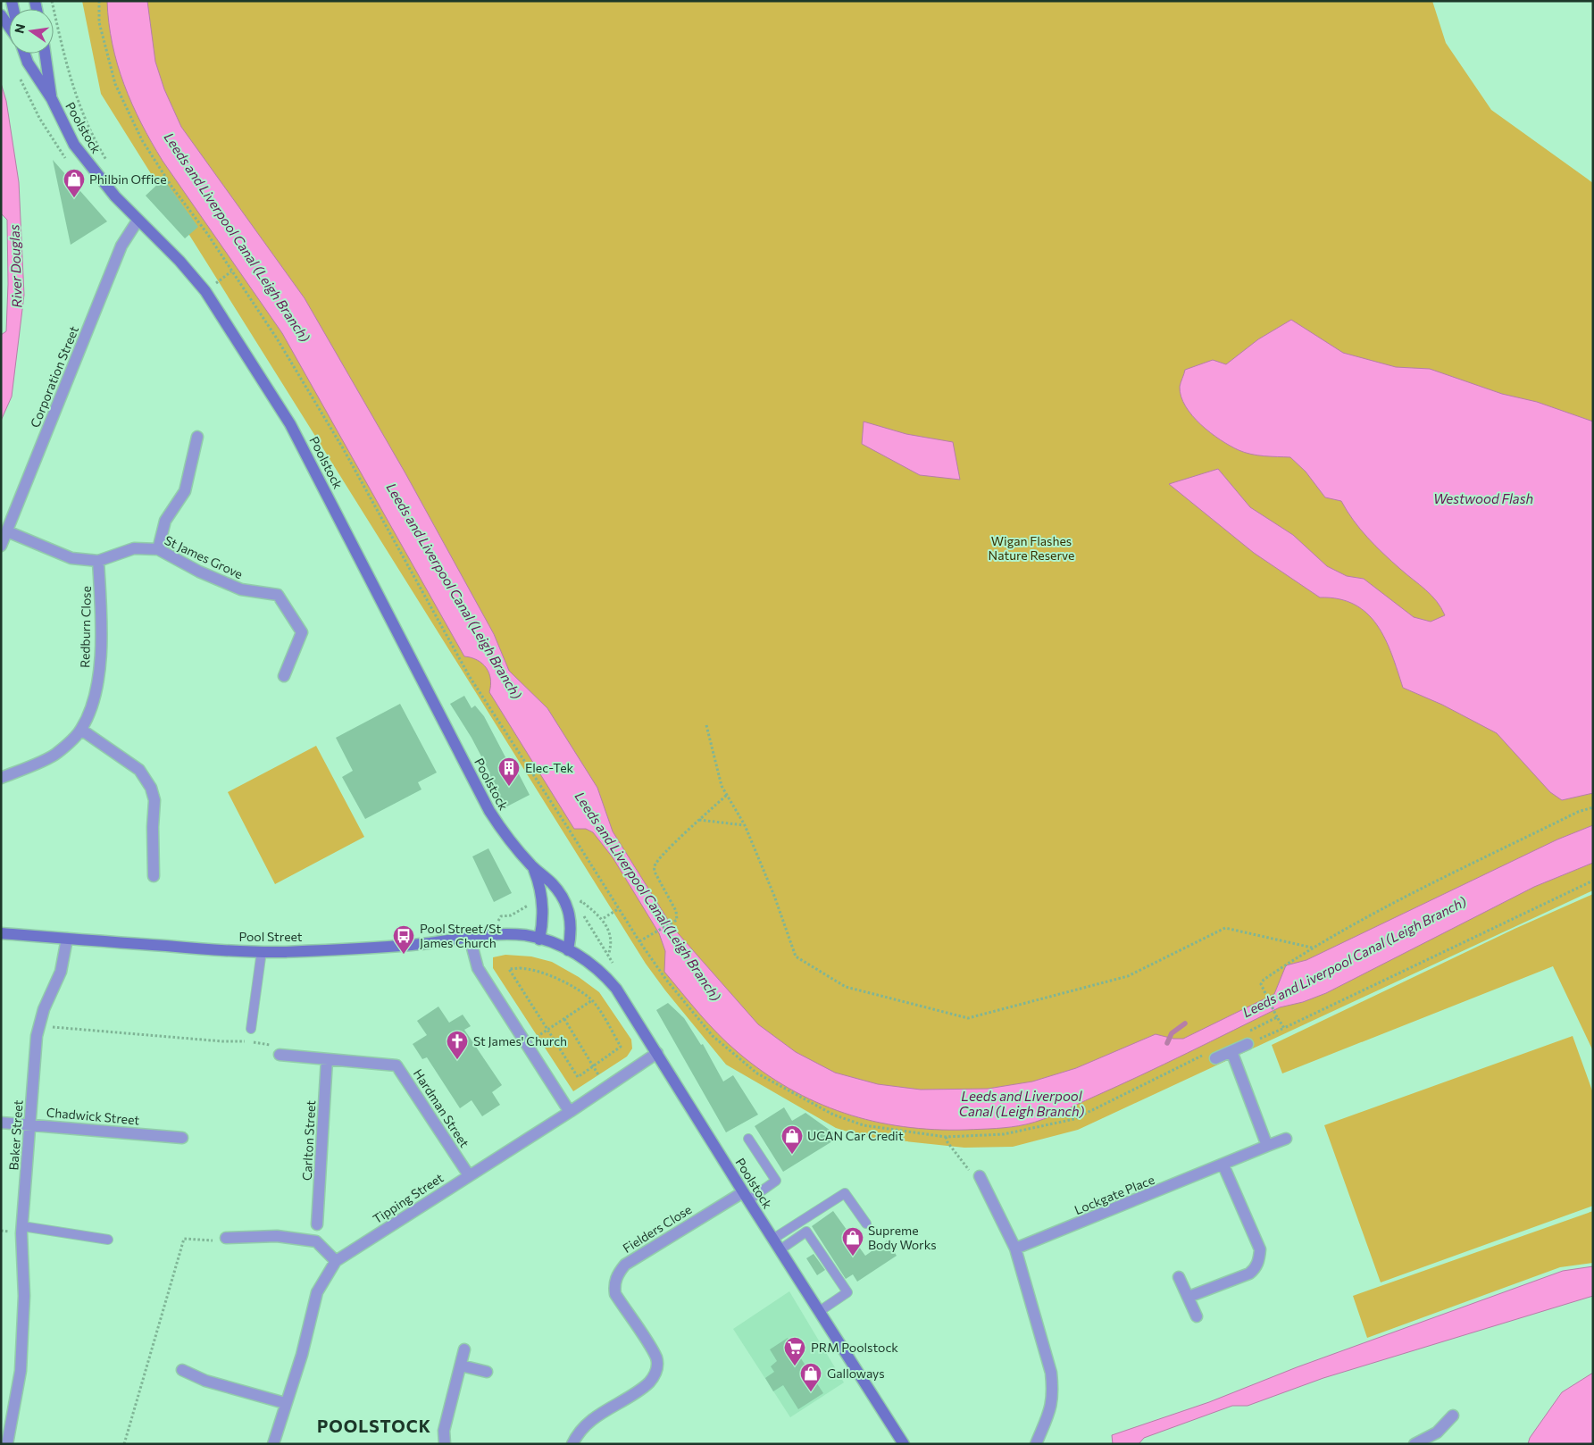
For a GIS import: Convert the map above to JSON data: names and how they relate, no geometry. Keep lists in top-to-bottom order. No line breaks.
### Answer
{"streets":{"main road":["Poolstock","Pool Street"],"street":["Corporation Street","St James Grove","Redburn Close","Hardman Street","Chadwick Street","Baker Street","Carlton Street","Lockgate Place","Tipping Street","Fielders Close"]},"crossings":[["Poolstock","Corporation Street"],["Poolstock","Pool Street"],["Poolstock","Tipping Street"],["Poolstock","Fielders Close"],["Corporation Street","St James Grove"],["St James Grove","Redburn Close"],["Pool Street","Baker Street"],["Hardman Street","Carlton Street"],["Hardman Street","Tipping Street"],["Chadwick Street","Baker Street"]],"districts":["POOLSTOCK"],"water":["Leeds and Liverpool Canal (Leigh Branch)","River Douglas","Westwood Flash"],"parks":["Wigan Flashes Nature Reserve"],"places":{"shop":["Philbin Office","UCAN Car Credit","Supreme Body Works","Galloways"],"building":["Elec-Tek"],"bus stop":["Pool Street/St James Church"],"church":["St James' Church"],"supermarket":["PRM Poolstock"]},"north":"left"}
